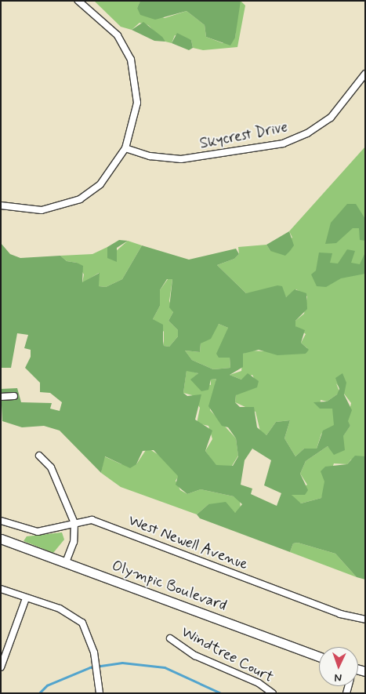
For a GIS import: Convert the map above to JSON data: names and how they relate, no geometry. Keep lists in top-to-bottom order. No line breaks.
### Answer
{"streets":{"main road":["Olympic Boulevard"],"street":["Skycrest Drive","West Newell Avenue","Windtree Court"]},"north":"bottom"}
